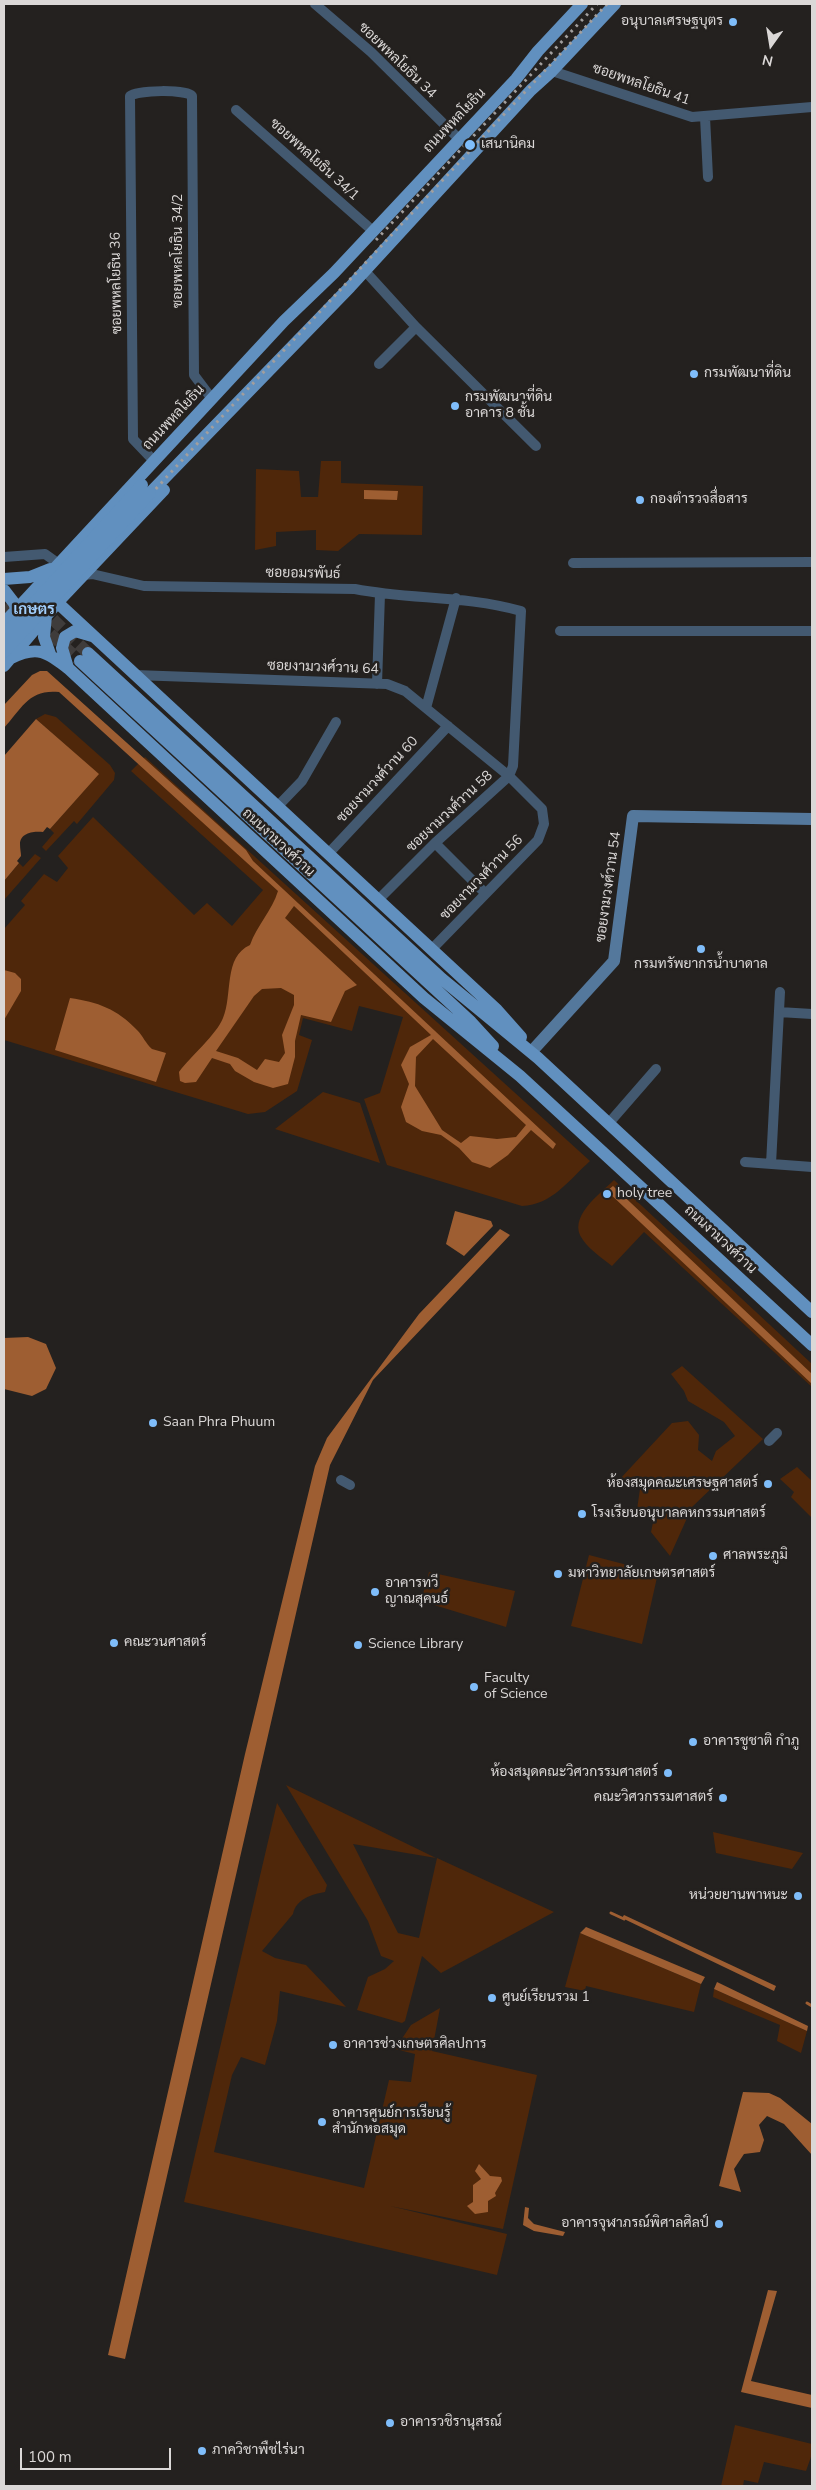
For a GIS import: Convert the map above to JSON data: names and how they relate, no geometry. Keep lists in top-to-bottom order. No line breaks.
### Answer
{"streets":{"main road":["ถนนพหลโยธิน","ถนนงามวงศ์วาน"],"street":["ซอยพหลโยธิน 34","ซอยพหลโยธิน 41","ซอยพหลโยธิน 34/1","ซอยพหลโยธิน 34/2","ซอยพหลโยธิน 36","ซอยอมรพันธ์","ซอยงามวงศ์วาน 64","ซอยงามวงศ์วาน 60","ซอยงามวงศ์วาน 58","ซอยงามวงศ์วาน 56","ซอยงามวงศ์วาน 54"]},"crossings":[["ซอยพหลโยธิน 34","ถนนพหลโยธิน"],["ซอยพหลโยธิน 41","ถนนพหลโยธิน"],["ถนนพหลโยธิน","ซอยพหลโยธิน 34/1"],["ถนนพหลโยธิน","ซอยพหลโยธิน 34/2"],["ถนนพหลโยธิน","ซอยพหลโยธิน 36"],["ถนนพหลโยธิน","ซอยอมรพันธ์"],["ถนนพหลโยธิน","ถนนงามวงศ์วาน"],["ซอยพหลโยธิน 34/2","ซอยพหลโยธิน 36"],["ซอยอมรพันธ์","ซอยงามวงศ์วาน 58"],["ซอยงามวงศ์วาน 64","ซอยงามวงศ์วาน 60"],["ซอยงามวงศ์วาน 64","ซอยงามวงศ์วาน 58"],["ซอยงามวงศ์วาน 64","ถนนงามวงศ์วาน"],["ซอยงามวงศ์วาน 64","ซอยงามวงศ์วาน 56"],["ซอยงามวงศ์วาน 60","ถนนงามวงศ์วาน"],["ซอยงามวงศ์วาน 58","ถนนงามวงศ์วาน"],["ซอยงามวงศ์วาน 58","ซอยงามวงศ์วาน 56"],["ถนนงามวงศ์วาน","ซอยงามวงศ์วาน 56"],["ถนนงามวงศ์วาน","ซอยงามวงศ์วาน 54"]],"districts":["เกษตร"],"places":["อนุบาลเศรษฐบุตร","เสนานิคม","กรมพัฒนาที่ดิน","กรมพัฒนาที่ดิน อาคาร 8 ชั้น","กองตำรวจสื่อสาร","กรมทรัพยากรน้ำบาดาล","holy tree","Saan Phra Phuum","ห้องสมุดคณะเศรษฐศาสตร์","โรงเรียนอนุบาลคหกรรมศาสตร์","ศาลพระภูมิ","มหาวิทยาลัยเกษตรศาสตร์","อาคารทวี ญาณสุคนธ์","คณะวนศาสตร์","Science Library","Faculty of Science","อาคารชูชาติ กำภู","ห้องสมุดคณะวิศวกรรมศาสตร์","คณะวิศวกรรมศาสตร์","หน่วยยานพาหนะ","ศูนย์เรียนรวม 1","อาคารช่วงเกษตรศิลปการ","อาคารศูนย์การเรียนรู้ สำนักหอสมุด","อาคารจุฬาภรณ์พิศาลศิลป์","อาคารวชิรานุสรณ์","ภาควิชาพืชไร่นา"],"scale_bar":"100 m","north":"bottom"}
